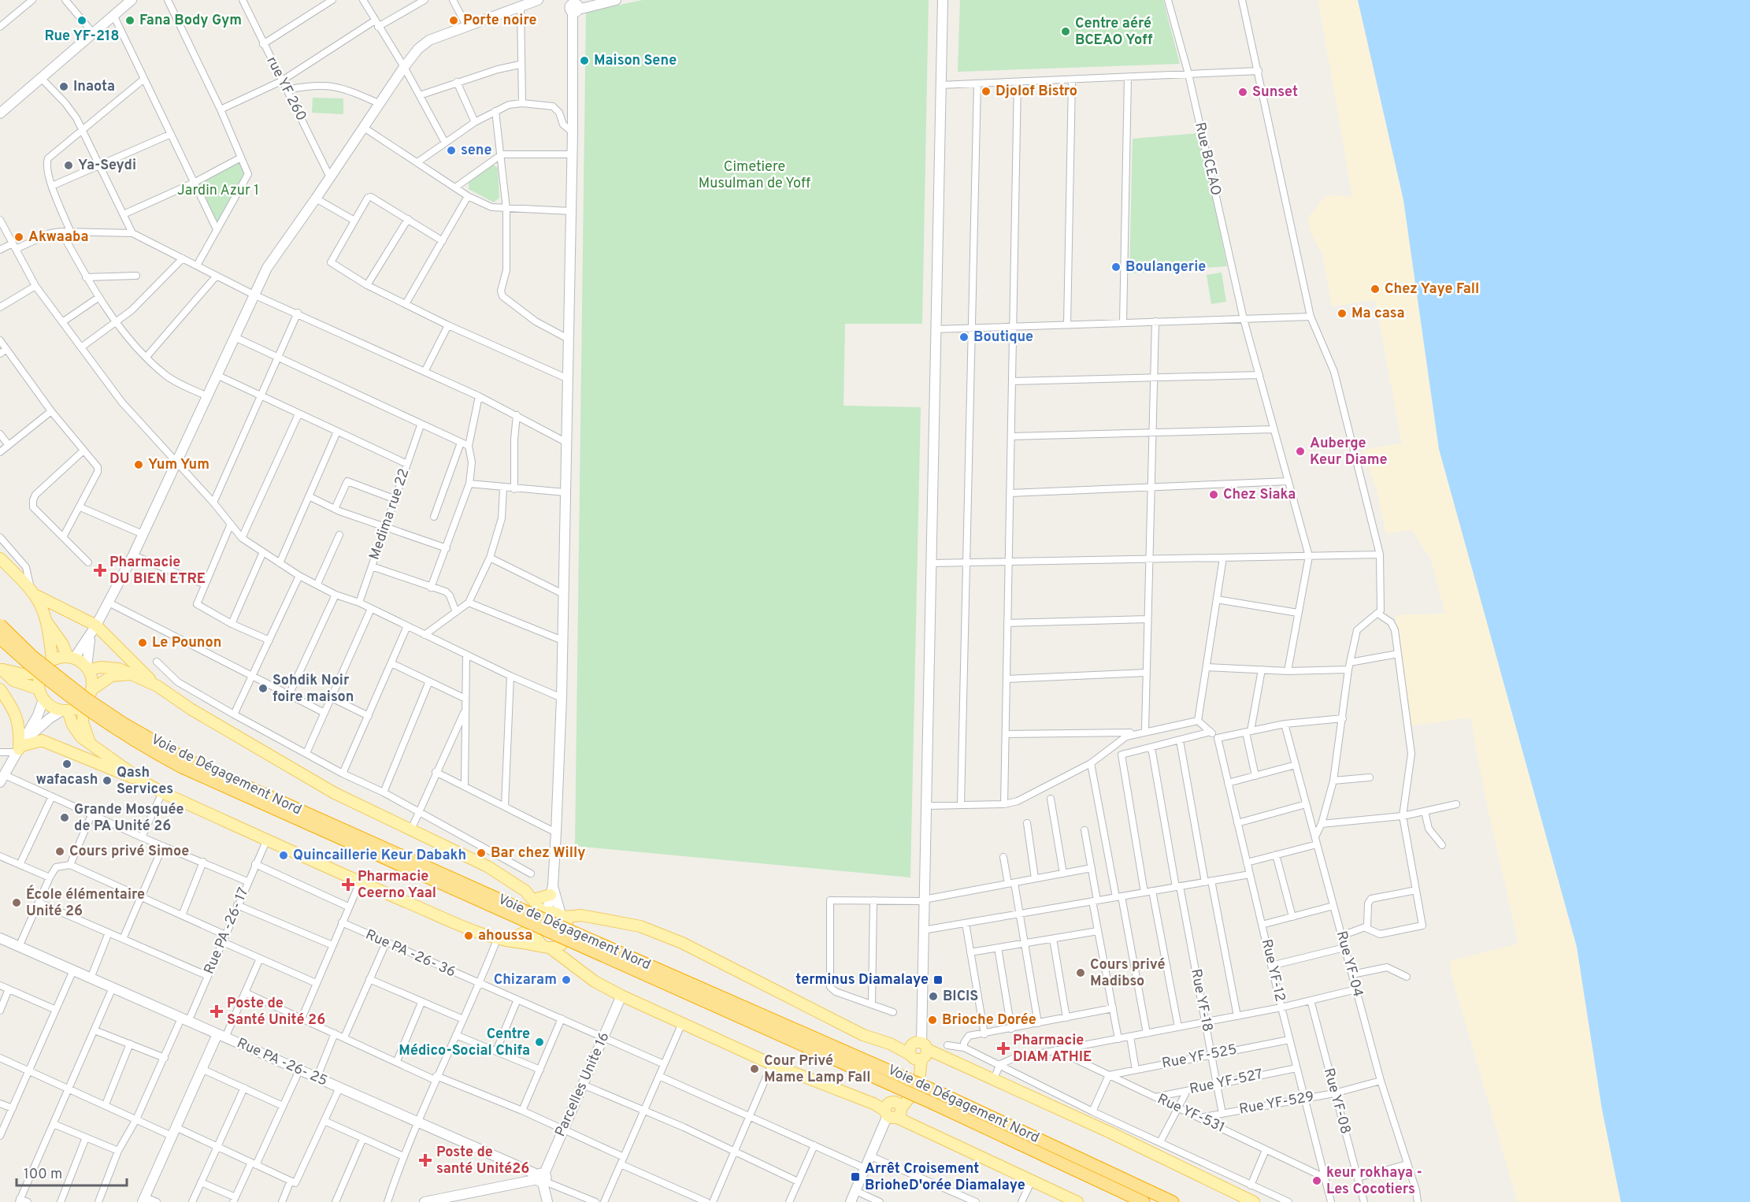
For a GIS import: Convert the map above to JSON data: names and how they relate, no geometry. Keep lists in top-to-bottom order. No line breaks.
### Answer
{"streets":{"highway":["Voie de Dégagement Nord"],"street":["rue YF 260","Rue BCEAO","Medima rue 22","Rue PA -26- 17","Rue PA -26- 36","Rue YF-04","Rue YF-12","Rue YF-18","Rue YF-525","Rue PA -26- 25","Rue YF-527","Parcelles Unite 16","Rue YF-08","Rue YF-529","Rue YF-531"]},"crossings":[["Rue PA -26- 17","Rue PA -26- 25"],["Rue PA -26- 36","Parcelles Unite 16"],["Rue YF-04","Rue YF-529"],["Rue YF-12","Rue YF-525"],["Rue YF-12","Rue YF-527"],["Rue YF-12","Rue YF-529"],["Rue YF-12","Rue YF-531"],["Rue YF-18","Rue YF-525"],["Rue YF-18","Rue YF-527"],["Rue YF-18","Rue YF-529"],["Rue YF-525","Rue YF-531"],["Rue PA -26- 25","Parcelles Unite 16"],["Rue YF-527","Rue YF-531"],["Rue YF-08","Rue YF-529"],["Rue YF-529","Rue YF-531"]],"parks":["Cimetiere Musulman de Yoff","Jardin Azur 1"],"places":{"other":["Rue YF-218","Fana Body Gym","Porte noire","Centre aéré BCEAO Yoff","Maison Sene","Inaota","Djolof Bistro","Sunset","sene","Ya-Seydi","Akwaaba","Boulangerie","Chez Yaye Fall","Ma casa","Boutique","Auberge Keur Diame","Yum Yum","Chez Siaka","Le Pounon","Sohdik Noir foire maison","wafacash","Qash Services","Grande Mosquée de PA Unité 26","Cours privé Simoe","Bar chez Willy","Quincaillerie Keur Dabakh","École élémentaire Unité 26","ahoussa","Cours privé Madibso","Chizaram","BICIS","Brioche Dorée","Centre Médico-Social Chifa","Cour Privé Mame Lamp Fall","keur rokhaya - Les Cocotiers"],"health":["Pharmacie DU BIEN ETRE","Pharmacie Ceerno Yaal","Poste de Santé Unité 26","Pharmacie DIAM ATHIE","Poste de santé Unité26"],"transit":["terminus Diamalaye","Arrêt Croisement BrioheD'orée Diamalaye"]},"scale_bar":"100 m"}
